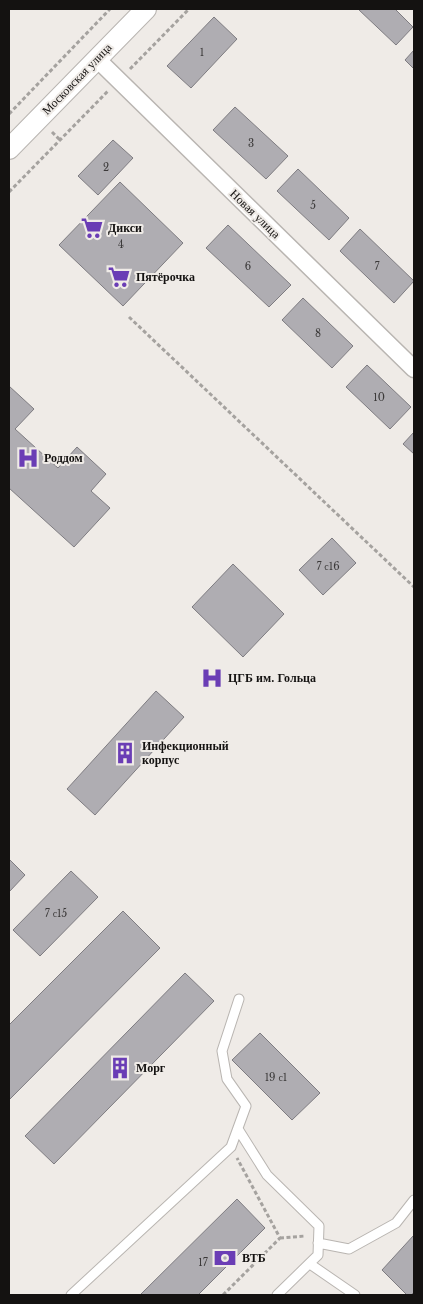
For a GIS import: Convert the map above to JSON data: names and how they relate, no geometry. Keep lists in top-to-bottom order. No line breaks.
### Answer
{"streets":{"street":["Московская улица","Новая улица"]},"crossings":[["Московская улица","Новая улица"]],"places":{"supermarket":["Дикси","Пятёрочка"],"hospital":["Роддом","ЦГБ им. Гольца"],"building":["Инфекционный корпус","Морг"],"bank":["ВТБ"]},"house_numbers":["1","3","2","5","4","6","7","8","10","7 с16","7 с15","19 с1","17"]}
